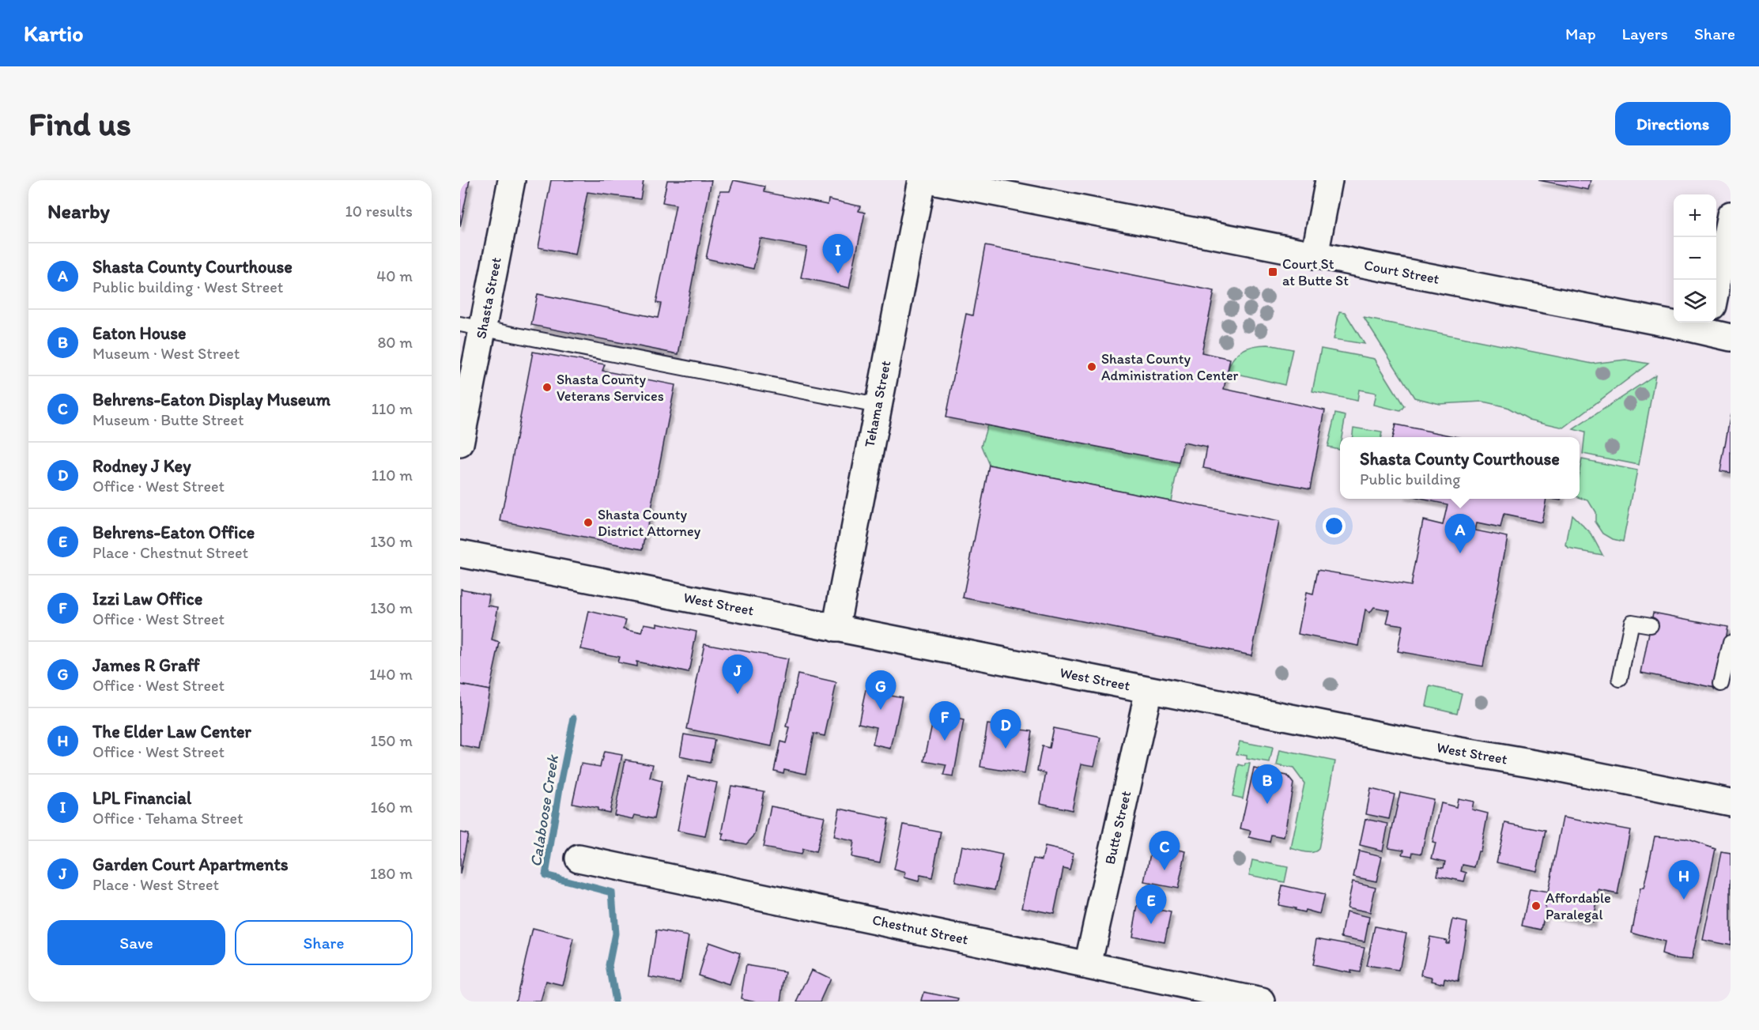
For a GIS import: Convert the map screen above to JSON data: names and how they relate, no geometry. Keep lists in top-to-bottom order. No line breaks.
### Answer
{"streets":{"street":["Court Street","Shasta Street","Tehama Street","West Street","Butte Street","Chestnut Street"]},"crossings":[["Tehama Street","West Street"],["West Street","Butte Street"],["Butte Street","Chestnut Street"]],"water":["Calaboose Creek"],"places":{"transit":["Court St at Butte St"],"other":["Shasta County Administration Center","Shasta County Veterans Services","Shasta County District Attorney","Affordable Paralegal"]},"page":{"header":"Kartio","nav":["Map","Layers","Share"],"buttons":["Directions",["Save","Share"]],"title":"Find us","heading":["Nearby","10 results"],"map_buttons":["+","−"],"pins":["I","A","J","G","F","D","B","C","H","E"],"list":[{"mark":"A","name":"Shasta County Courthouse","note":"Public building · West Street","value":"40 m"},{"mark":"B","name":"Eaton House","note":"Museum · West Street","value":"80 m"},{"mark":"C","name":"Behrens-Eaton Display Museum","note":"Museum · Butte Street","value":"110 m"},{"mark":"D","name":"Rodney J Key","note":"Office · West Street","value":"110 m"},{"mark":"E","name":"Behrens-Eaton Office","note":"Place · Chestnut Street","value":"130 m"},{"mark":"F","name":"Izzi Law Office","note":"Office · West Street","value":"130 m"},{"mark":"G","name":"James R Graff","note":"Office · West Street","value":"140 m"},{"mark":"H","name":"The Elder Law Center","note":"Office · West Street","value":"150 m"},{"mark":"I","name":"LPL Financial","note":"Office · Tehama Street","value":"160 m"},{"mark":"J","name":"Garden Court Apartments","note":"Place · West Street","value":"180 m"}],"popup":["Shasta County Courthouse","Public building"]}}
